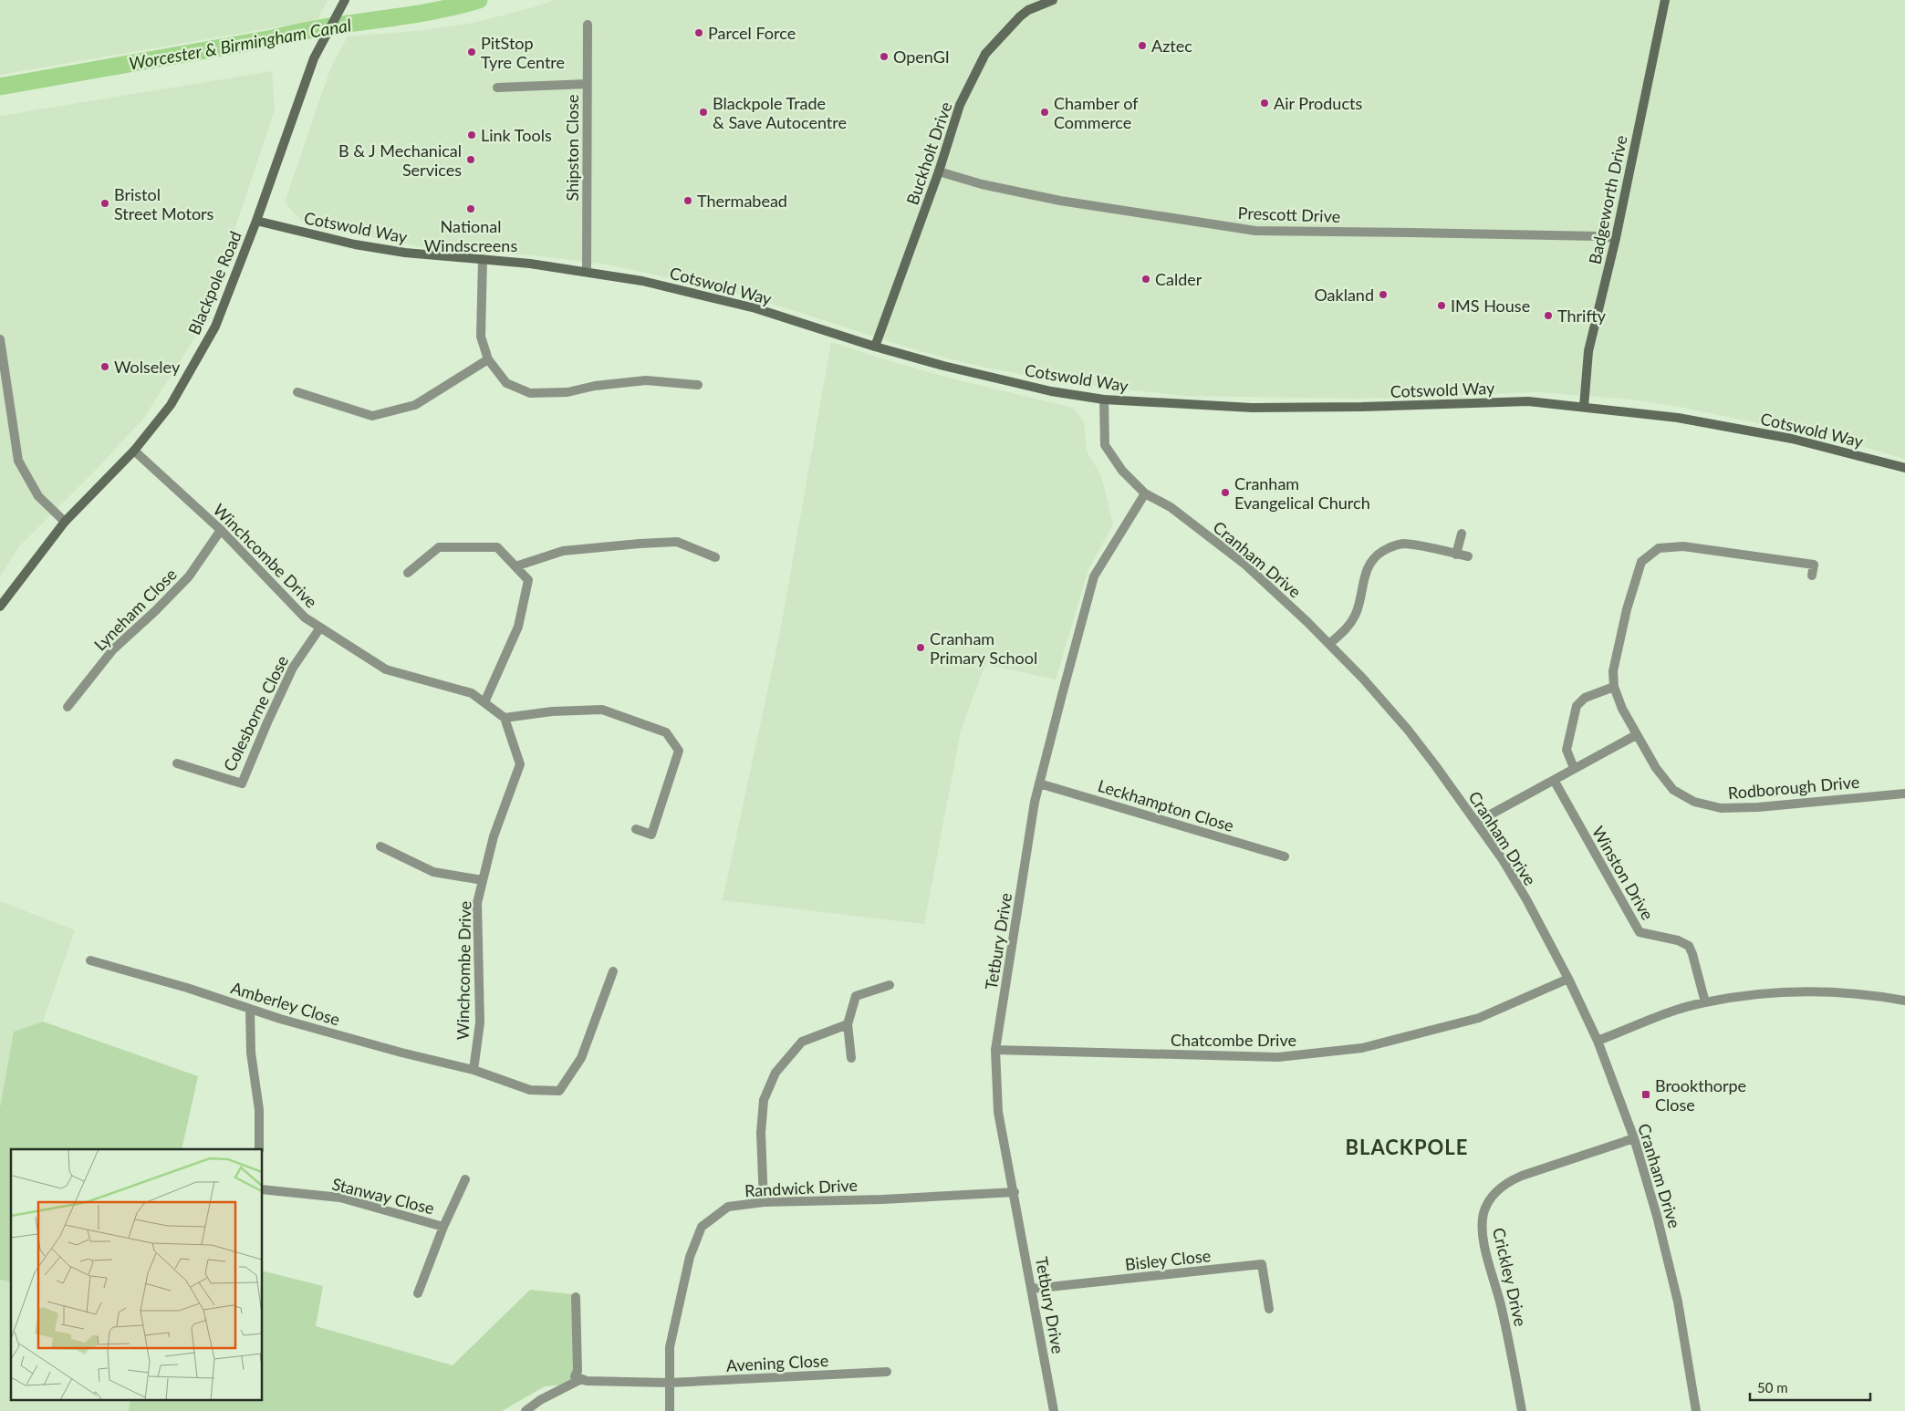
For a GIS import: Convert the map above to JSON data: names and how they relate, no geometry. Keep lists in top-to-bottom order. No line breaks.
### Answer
{"streets":{"main road":["Buckholt Drive","Badgeworth Drive","Cotswold Way","Blackpole Road"],"street":["Shipston Close","Prescott Drive","Winchcombe Drive","Cranham Drive","Lyneham Close","Colesborne Close","Rodborough Drive","Leckhampton Close","Winston Drive","Tetbury Drive","Amberley Close","Chatcombe Drive","Randwick Drive","Stanway Close","Bisley Close","Crickley Drive","Avening Close"]},"crossings":[["Shipston Close","Cotswold Way"],["Buckholt Drive","Prescott Drive"],["Buckholt Drive","Cotswold Way"],["Badgeworth Drive","Prescott Drive"],["Badgeworth Drive","Cotswold Way"],["Cotswold Way","Blackpole Road"],["Cotswold Way","Cranham Drive"],["Blackpole Road","Winchcombe Drive"],["Winchcombe Drive","Lyneham Close"],["Winchcombe Drive","Colesborne Close"],["Winchcombe Drive","Amberley Close"],["Cranham Drive","Tetbury Drive"],["Cranham Drive","Chatcombe Drive"],["Cranham Drive","Crickley Drive"],["Leckhampton Close","Tetbury Drive"],["Tetbury Drive","Chatcombe Drive"],["Tetbury Drive","Randwick Drive"],["Tetbury Drive","Bisley Close"],["Randwick Drive","Avening Close"]],"districts":["BLACKPOLE"],"water":["Worcester & Birmingham Canal"],"places":{"other":["Parcel Force","Aztec","PitStop Tyre Centre","OpenGI","Air Products","Blackpole Trade & Save Autocentre","Chamber of Commerce","Link Tools","B & J Mechanical Services","Thermabead","Bristol Street Motors","National Windscreens","Calder","Oakland","IMS House","Thrifty","Wolseley","Cranham Evangelical Church","Cranham Primary School"],"transit":["Brookthorpe Close"]},"scale_bar":"50 m"}
